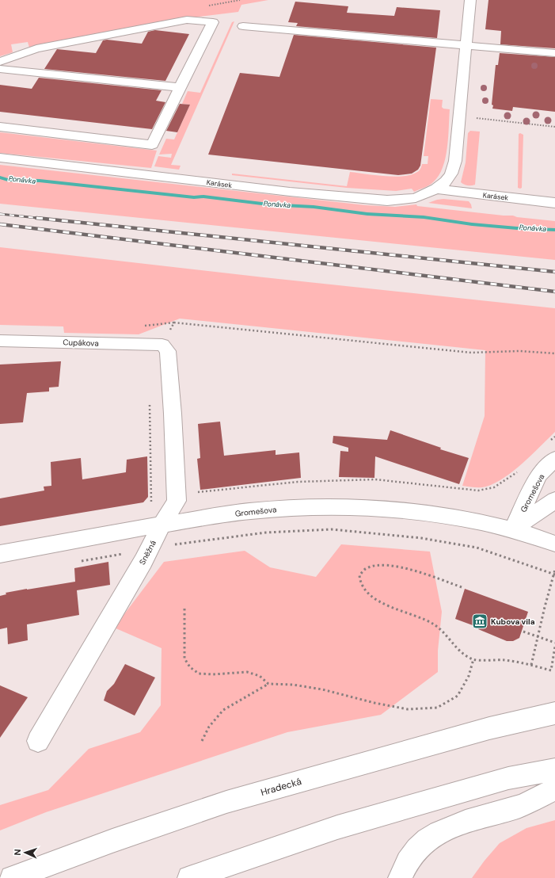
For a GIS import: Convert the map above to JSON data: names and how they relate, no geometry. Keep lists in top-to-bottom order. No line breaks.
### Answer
{"streets":{"main road":["Karásek","Cupákova","Gromešova","Sněžná","Hradecká"]},"crossings":[["Cupákova","Sněžná"],["Gromešova","Sněžná"]],"water":["Ponávka"],"places":{"museum":["Kubova vila"]},"north":"left"}
